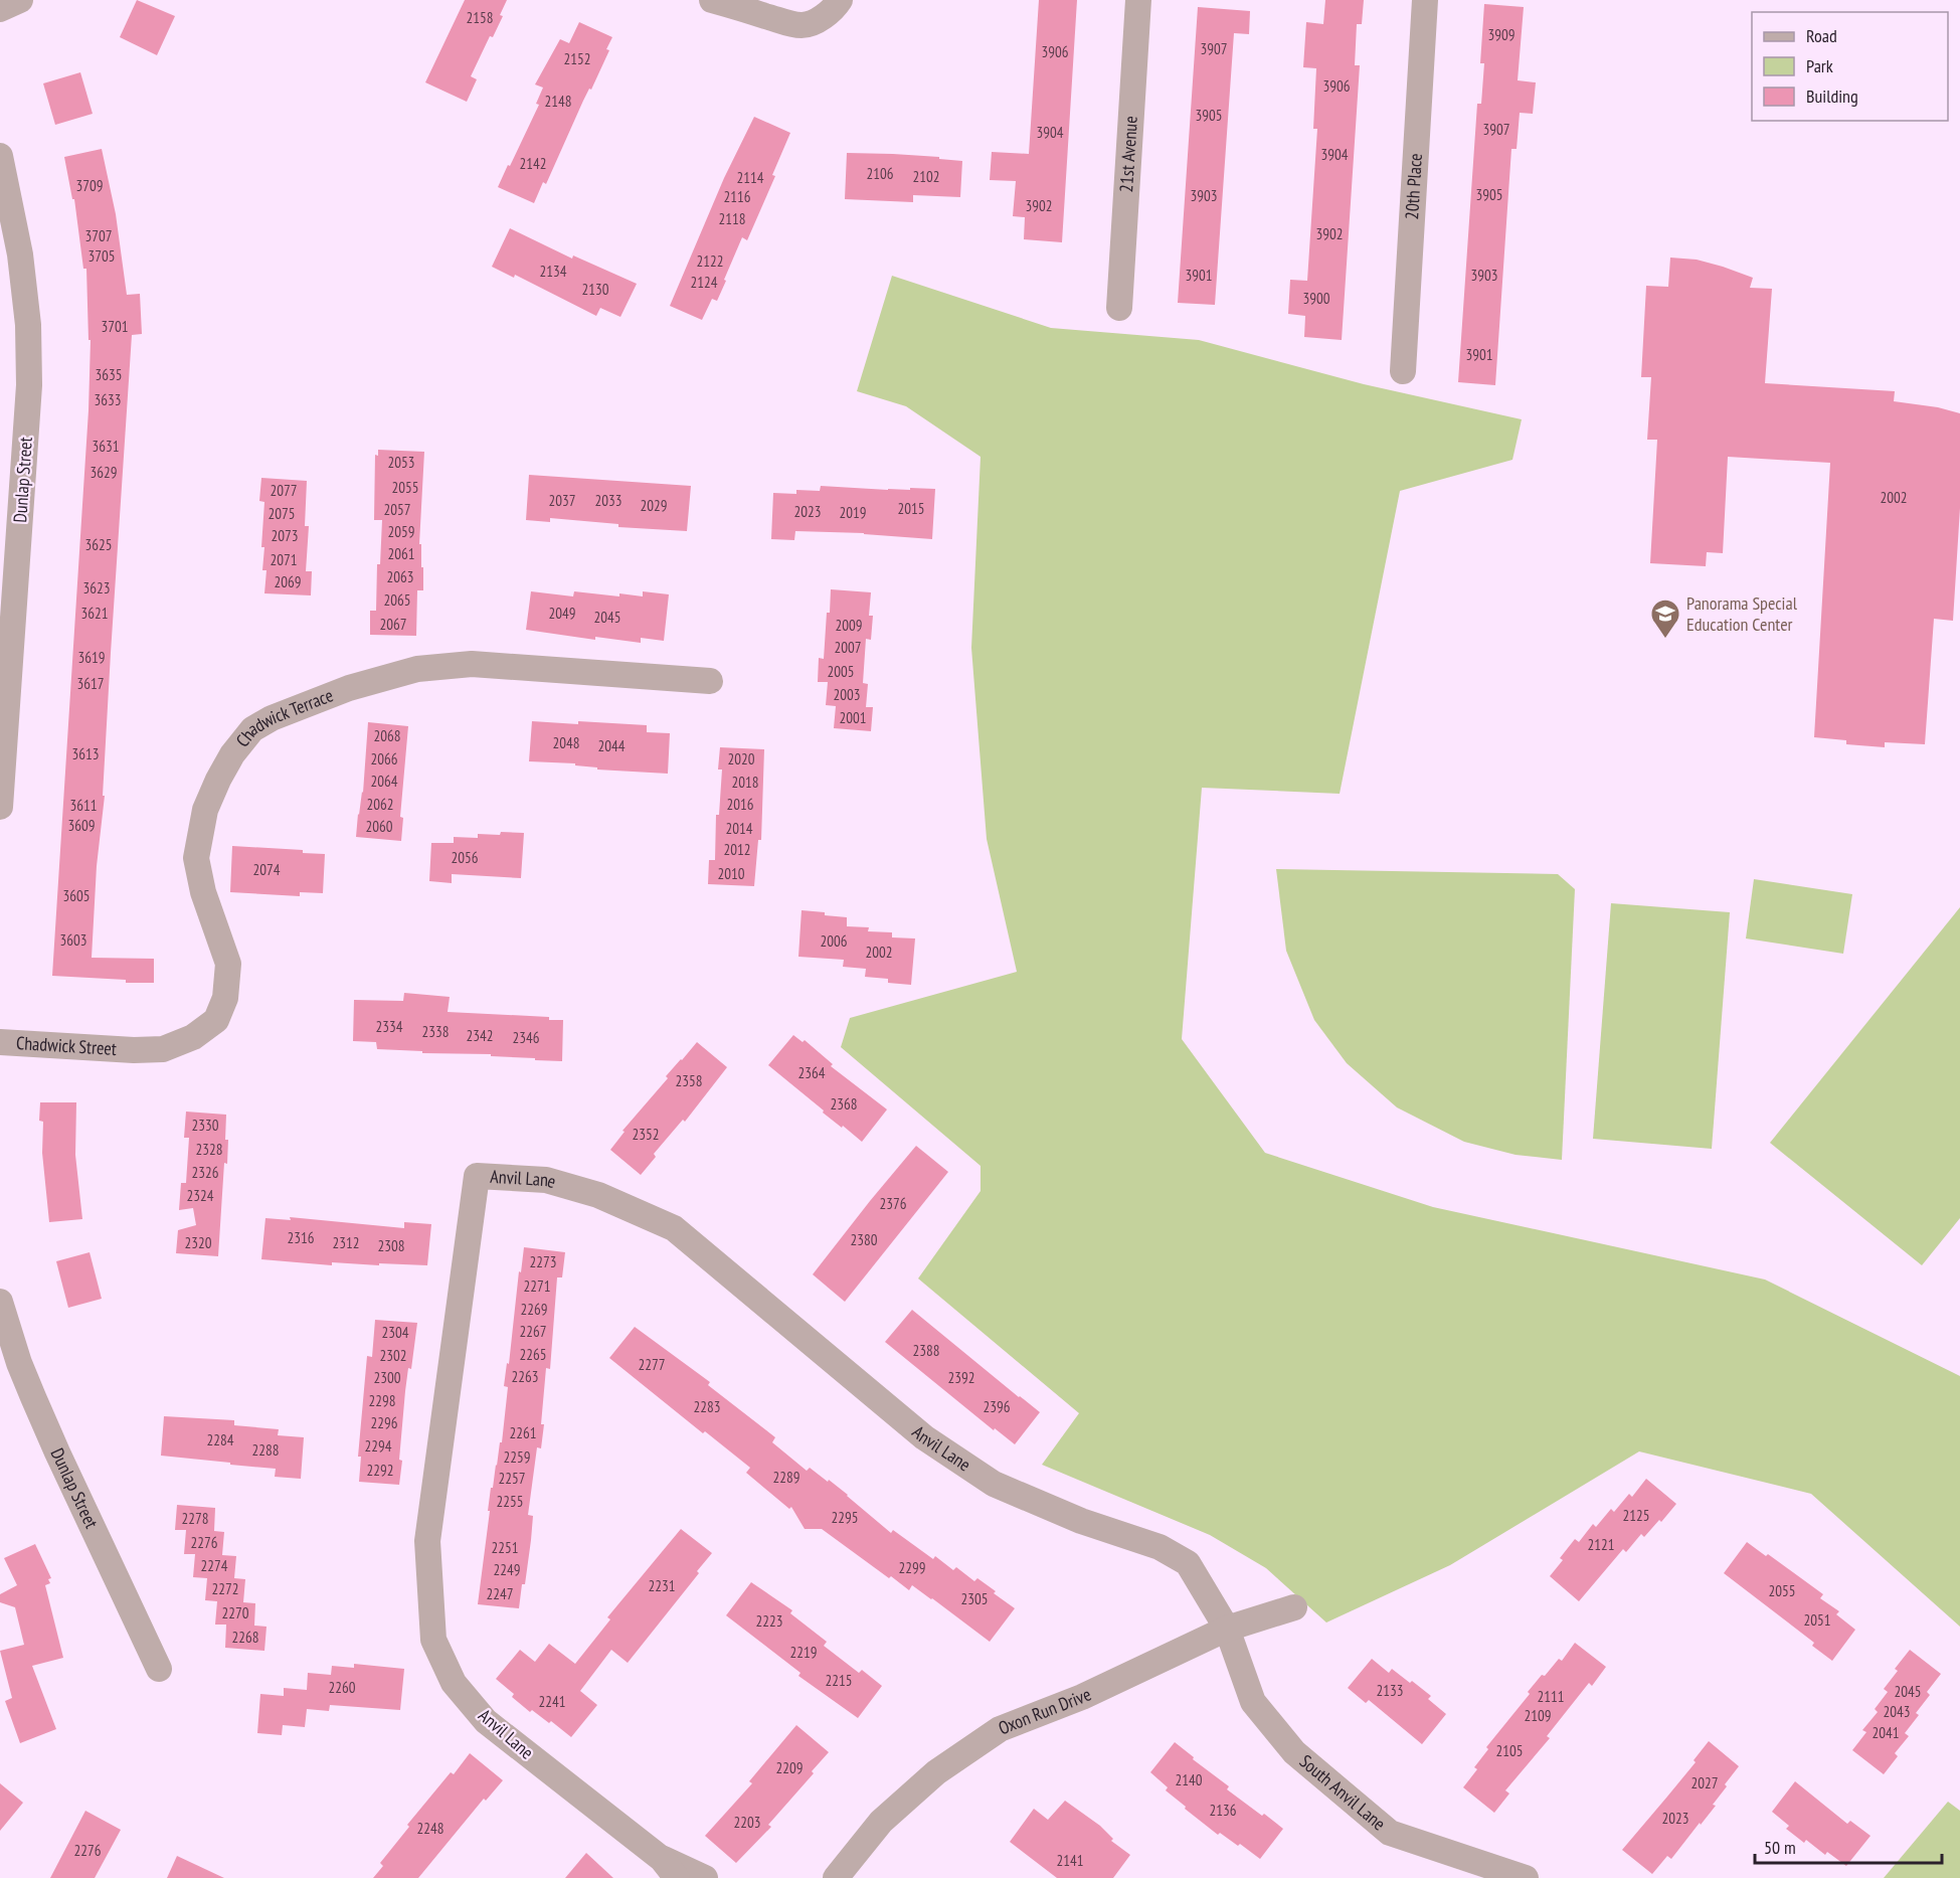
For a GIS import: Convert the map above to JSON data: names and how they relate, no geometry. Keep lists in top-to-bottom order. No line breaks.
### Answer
{"streets":{"street":["21st Avenue","20th Place","Dunlap Street","Chadwick Terrace","Chadwick Street","Anvil Lane","Oxon Run Drive","South Anvil Lane"]},"crossings":[["Chadwick Terrace","Chadwick Street"],["Anvil Lane","Oxon Run Drive"],["Anvil Lane","South Anvil Lane"],["Oxon Run Drive","South Anvil Lane"]],"places":{"school or university":["Panorama Special Education Center"]},"house_numbers":["2158","3909","3907","3906","2152","3906","2148","3905","3907","3904","3904","2142","2106","2102","2114","3709","3905","3903","2116","3902","2118","3902","3707","3705","2122","2134","3901","3903","2124","2130","3900","3701","3901","3635","3633","3631","2053","3629","2055","2077","2002","2037","2033","2029","2015","2057","2023","2019","2075","2059","2073","3625","2061","2071","2063","2069","3623","2065","3621","2049","2045","2067","2009","2007","3619","2005","3617","2003","2001","2068","2048","2044","3613","2066","2020","2064","2018","2062","2016","3611","3609","2060","2014","2012","2056","2074","2010","3605","3603","2006","2002","2334","2338","2342","2346","2364","2358","2368","2330","2352","2328","2326","2324","2376","2316","2380","2320","2312","2308","2273","2271","2269","2267","2304","2388","2265","2302","2277","2263","2300","2392","2298","2283","2396","2296","2261","2284","2294","2288","2259","2292","2289","2257","2255","2125","2295","2278","2276","2121","2251","2274","2299","2249","2231","2272","2055","2247","2305","2270","2051","2223","2268","2219","2215","2260","2133","2045","2111","2241","2043","2109","2041","2105","2209","2140","2027","2136","2023","2203","2248","2276","2141"],"legend":["Road","Park","Building"],"scale_bar":"50 m"}
